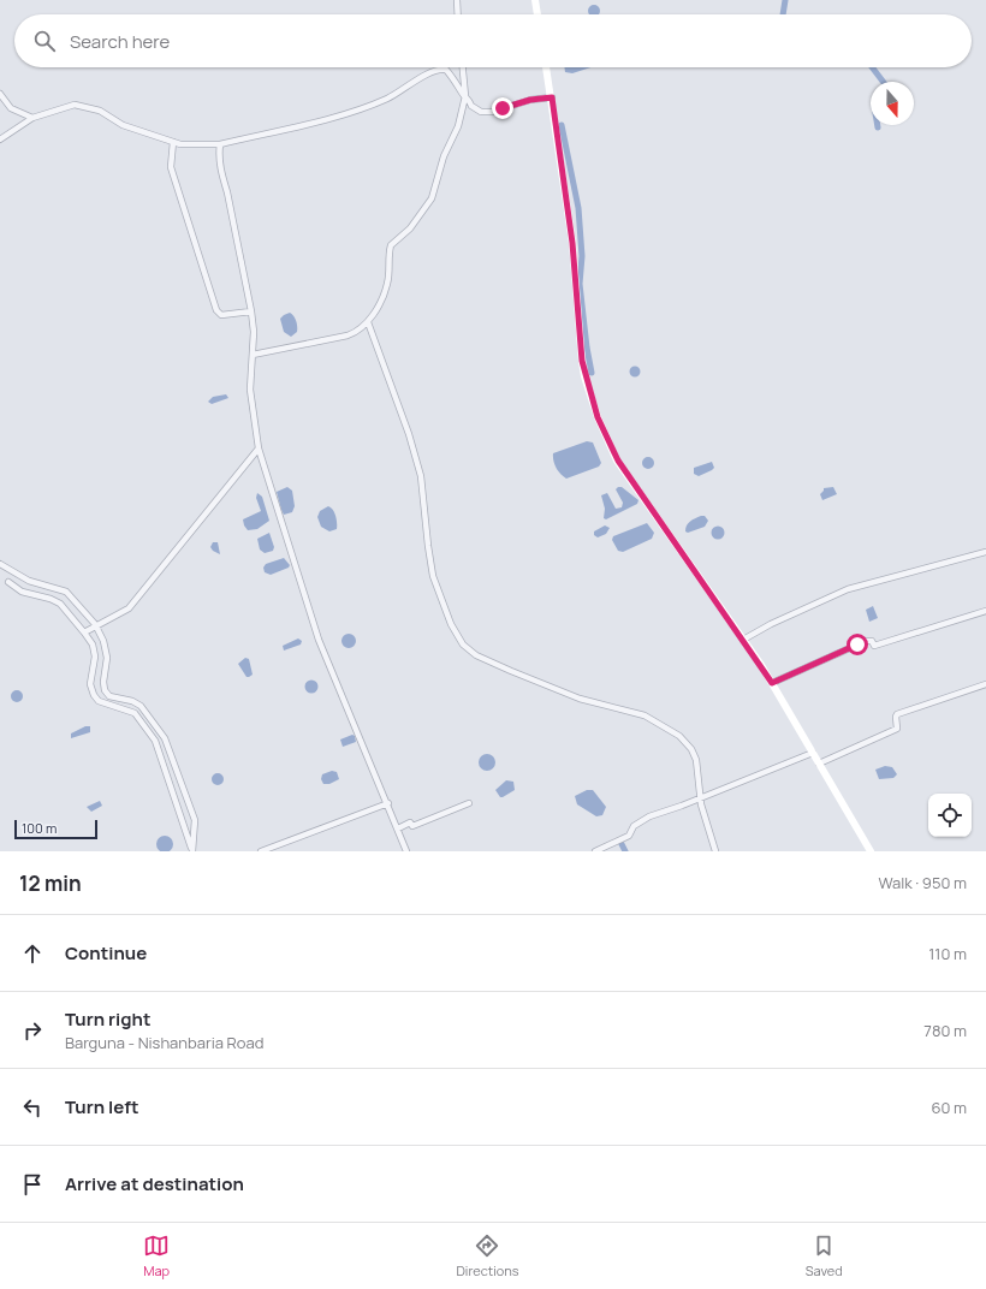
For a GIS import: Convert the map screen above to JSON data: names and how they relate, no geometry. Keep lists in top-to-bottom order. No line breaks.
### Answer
{"scale_bar":"100 m","north":"bottom","page":{"search":"Search here","scale":"100 m","heading":["12 min","Walk · 950 m"],"list":[["Continue","110 m"],["Turn right","Barguna - Nishanbaria Road","780 m"],["Turn left","60 m"],"Arrive at destination"],"nav":["Map","Directions","Saved"]}}
